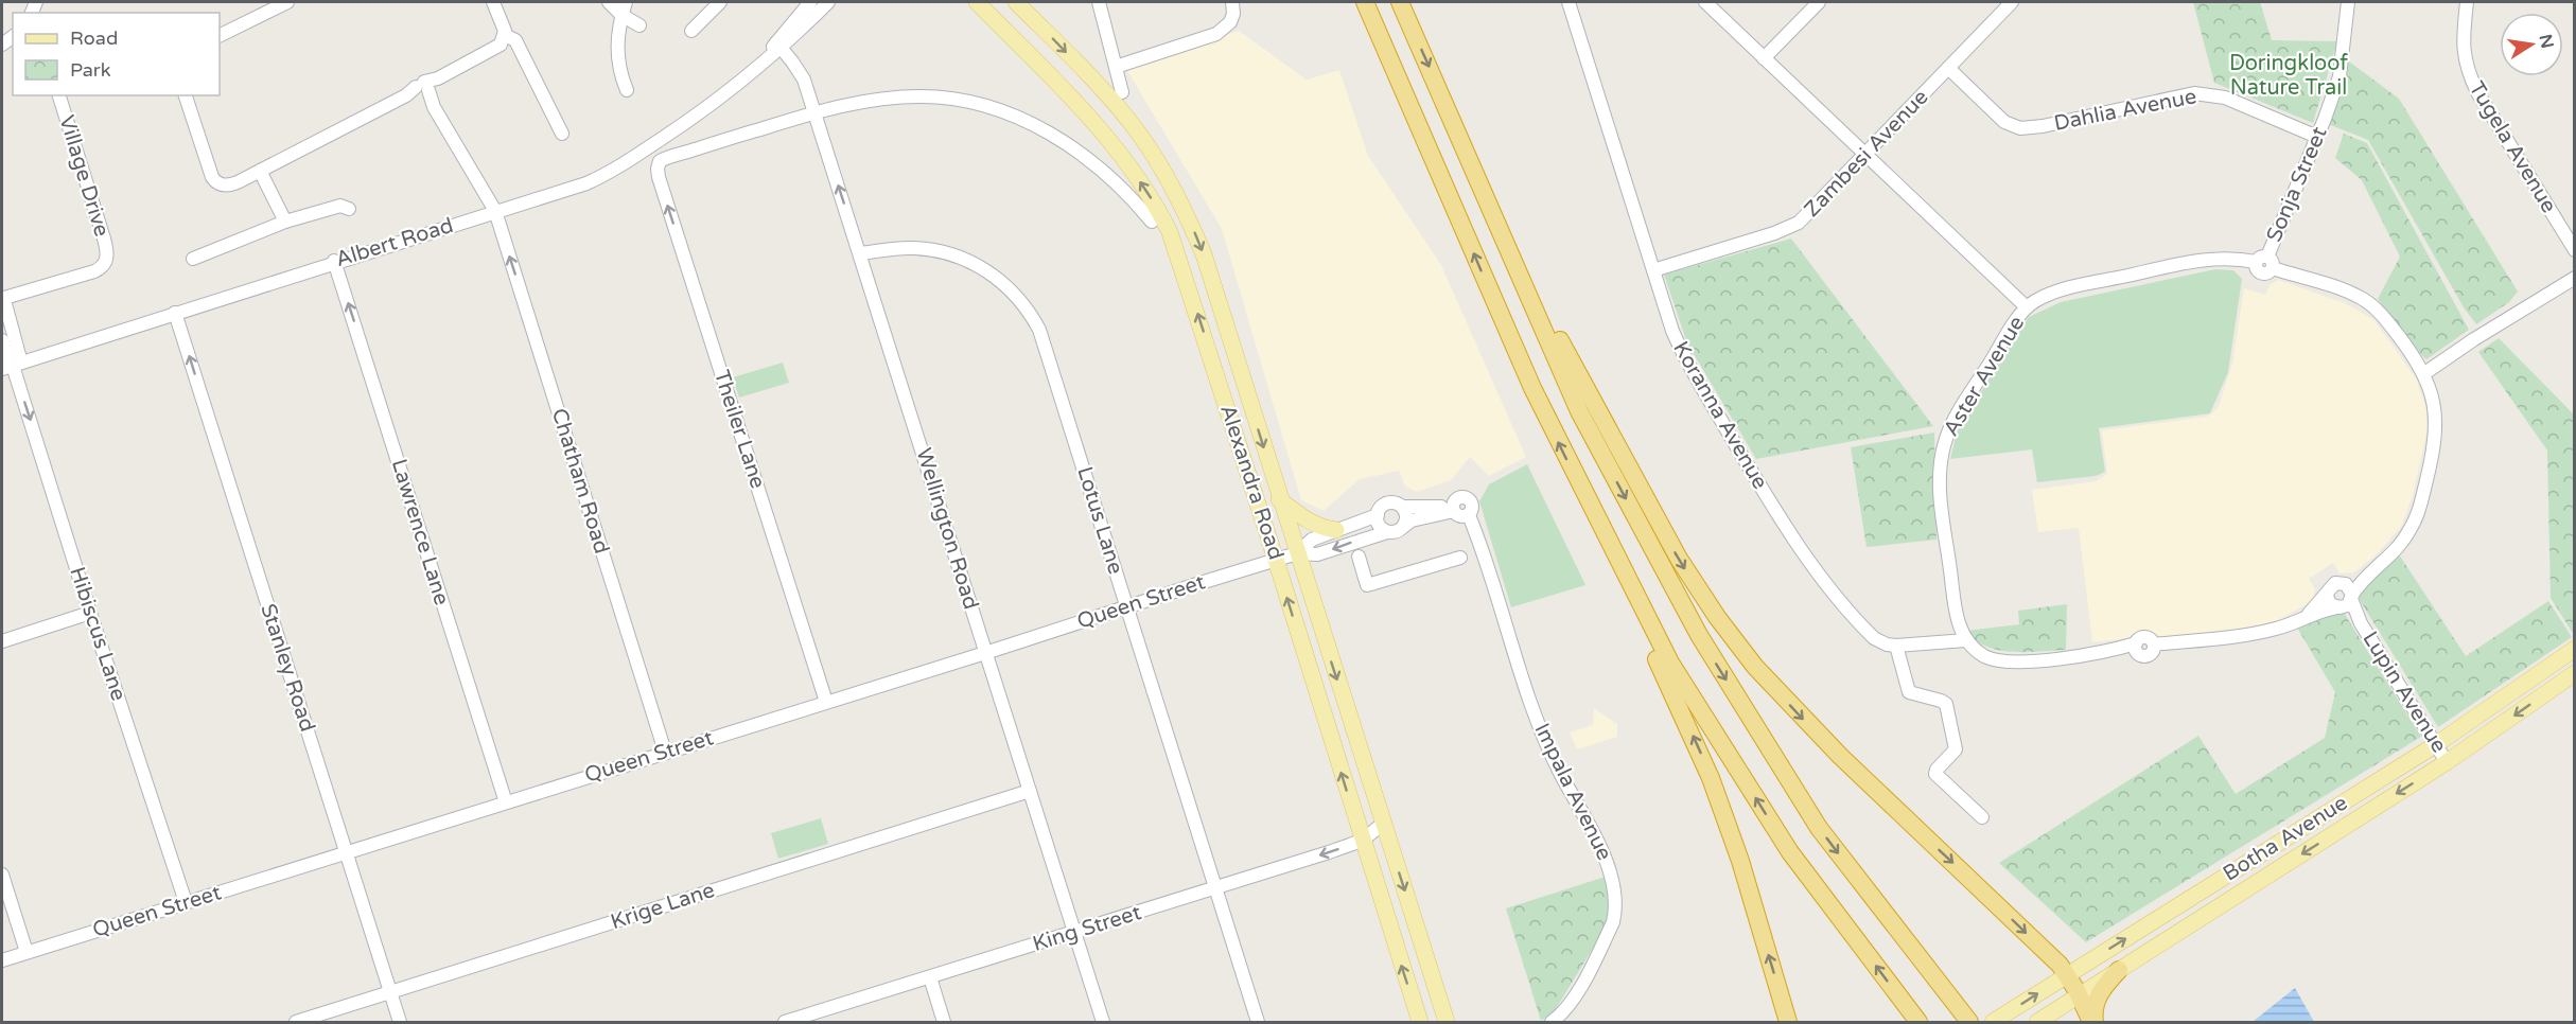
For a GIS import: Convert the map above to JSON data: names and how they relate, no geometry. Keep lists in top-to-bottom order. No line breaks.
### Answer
{"streets":{"main road":["Alexandra Road","Botha Avenue"],"street":["Dahlia Avenue","Tugela Avenue","Zambesi Avenue","Village Drive","Sonja Street","Albert Road","Aster Avenue","Koranna Avenue","Theiler Lane","Chatham Road","Lotus Lane","Wellington Road","Lawrence Lane","Queen Street","Hibiscus Lane","Stanley Road","Lupin Avenue","Impala Avenue","Krige Lane","King Street"]},"crossings":[["Dahlia Avenue","Zambesi Avenue"],["Dahlia Avenue","Sonja Street"],["Zambesi Avenue","Koranna Avenue"],["Sonja Street","Aster Avenue"],["Albert Road","Chatham Road"],["Albert Road","Wellington Road"],["Albert Road","Lawrence Lane"],["Albert Road","Hibiscus Lane"],["Albert Road","Stanley Road"],["Aster Avenue","Koranna Avenue"],["Aster Avenue","Lupin Avenue"],["Theiler Lane","Wellington Road"],["Theiler Lane","Queen Street"],["Chatham Road","Queen Street"],["Alexandra Road","Queen Street"],["Alexandra Road","King Street"],["Lotus Lane","Wellington Road"],["Lotus Lane","Queen Street"],["Lotus Lane","King Street"],["Wellington Road","Queen Street"],["Wellington Road","Krige Lane"],["Wellington Road","King Street"],["Lawrence Lane","Queen Street"],["Queen Street","Hibiscus Lane"],["Queen Street","Stanley Road"],["Stanley Road","Krige Lane"],["Lupin Avenue","Botha Avenue"]],"one_way":["Theiler Lane","Chatham Road","Lawrence Lane","Hibiscus Lane","Stanley Road"],"parks":["Doringkloof Nature Trail"],"legend":["Road","Park"],"north":"right"}
